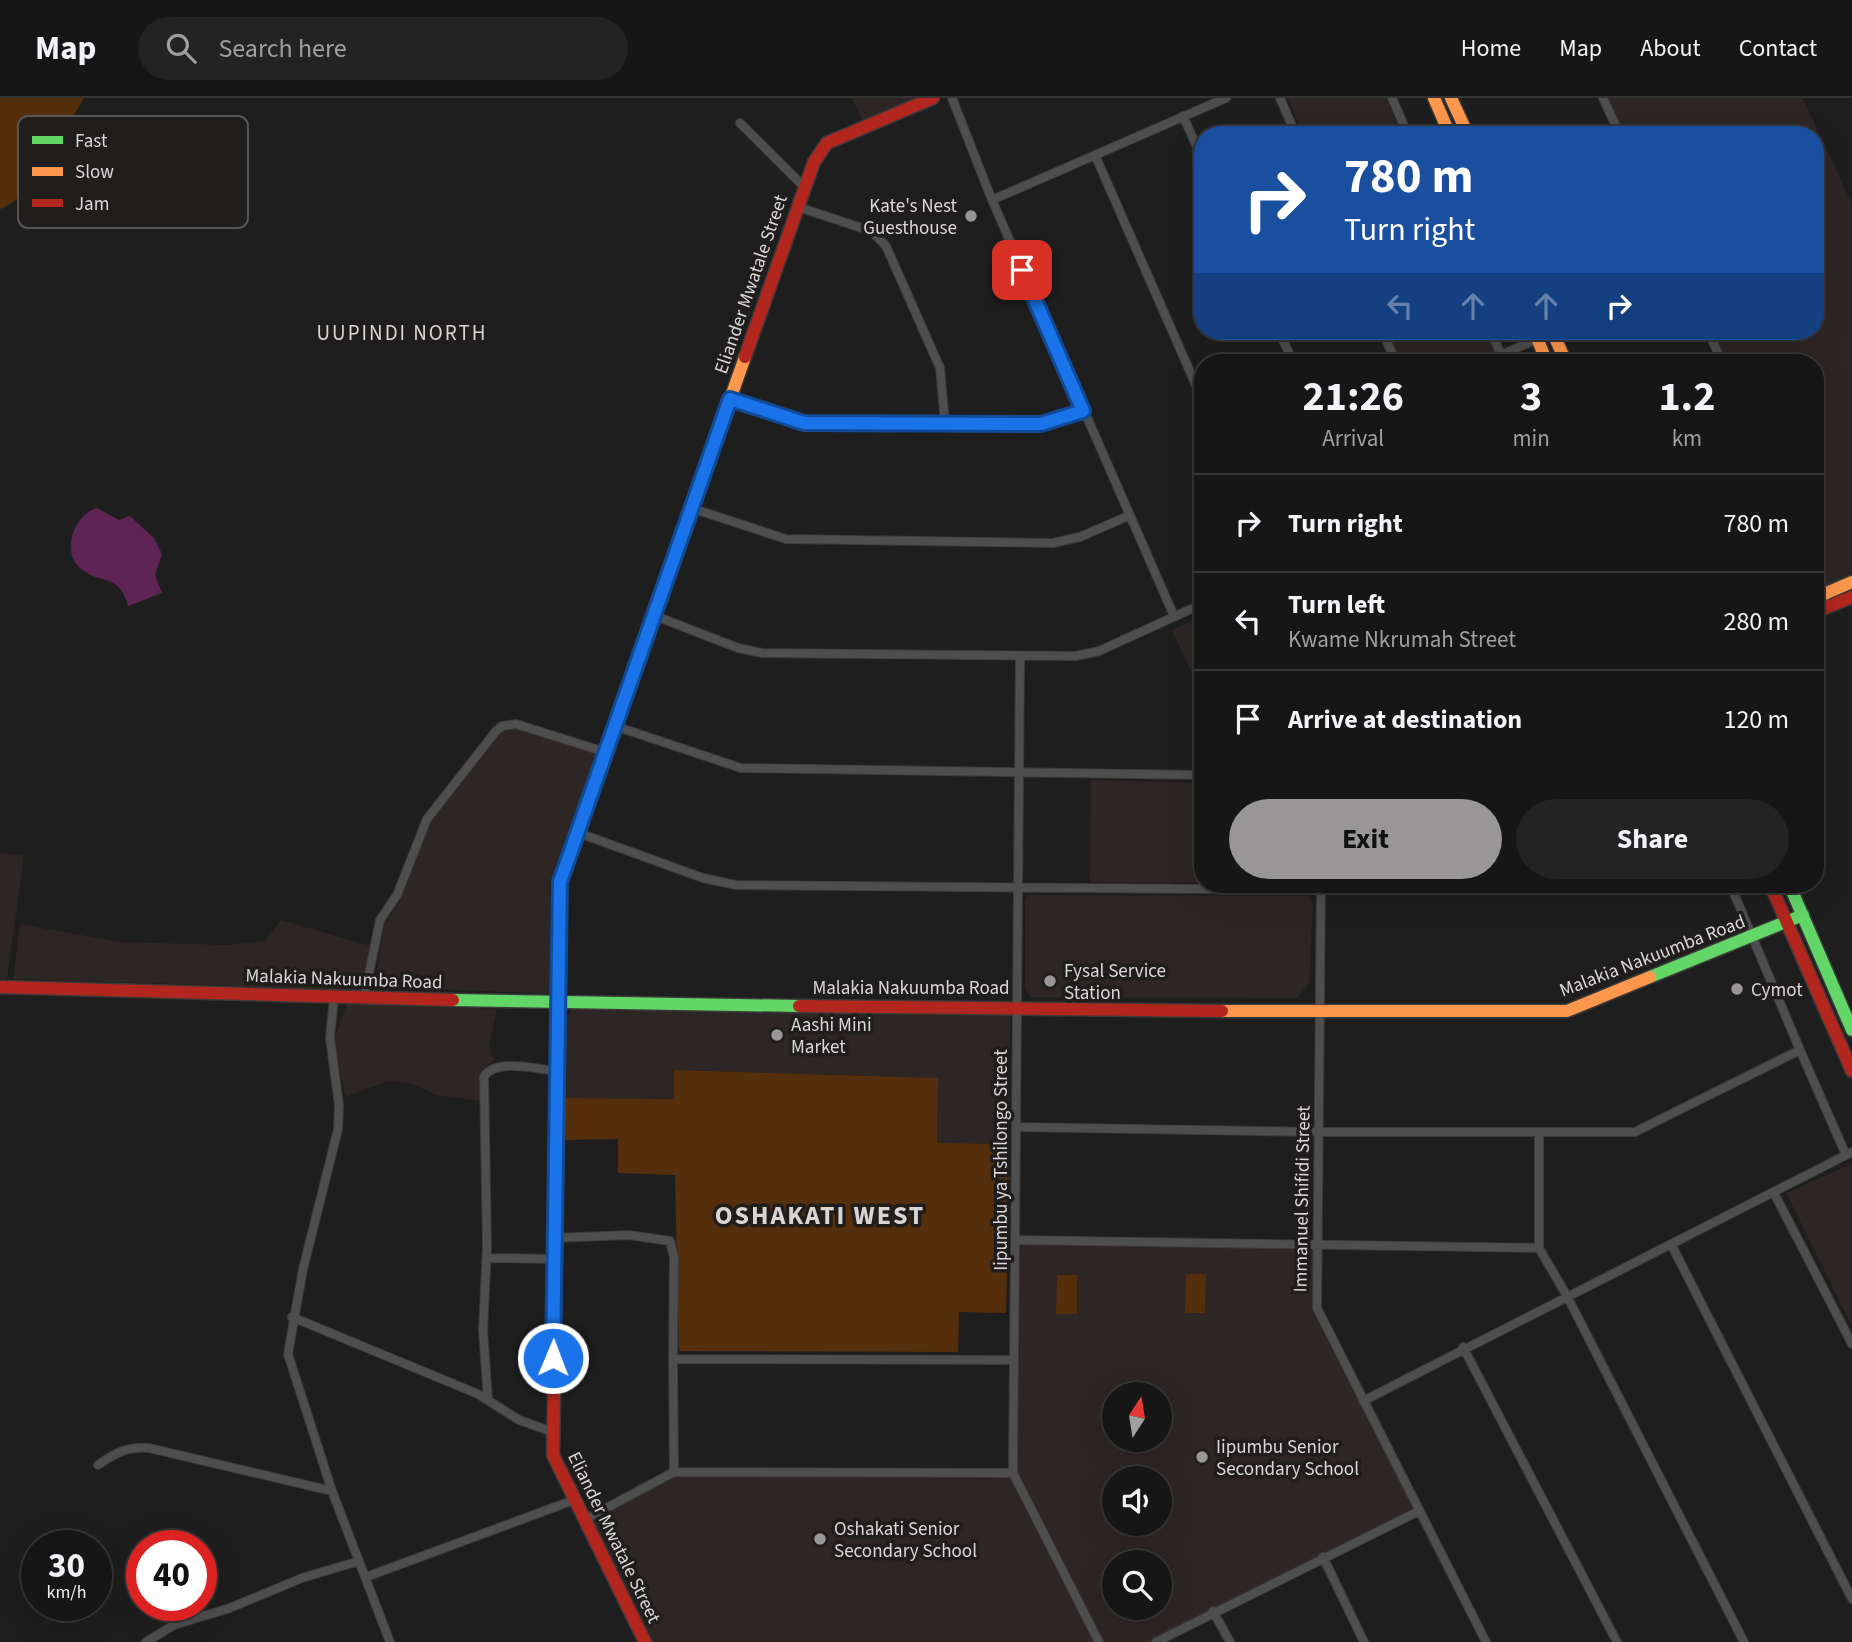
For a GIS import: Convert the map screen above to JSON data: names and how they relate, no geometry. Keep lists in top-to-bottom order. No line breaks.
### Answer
{"streets":{"main road":["Eliander Mwatale Street","Malakia Nakuumba Road"],"street":["Iipumbu ya Tshilongo Street","Immanuel Shifidi Street"]},"crossings":[["Eliander Mwatale Street","Malakia Nakuumba Road"],["Malakia Nakuumba Road","Iipumbu ya Tshilongo Street"],["Malakia Nakuumba Road","Immanuel Shifidi Street"]],"districts":["UUPINDI NORTH","OSHAKATI WEST"],"places":["Kate's Nest Guesthouse","Fysal Service Station","Cymot","Aashi Mini Market","Iipumbu Senior Secondary School","Oshakati Senior Secondary School"],"legend":["Fast","Slow","Jam"],"north":"top","page":{"header":"Map","search":"Search here","nav":["Home","Map","About","Contact"],"turn":["780 m","Turn right"],"eta":["21:26","Arrival","3","min","1.2","km"],"list":[{"name":"Turn right","value":"780 m"},{"name":"Turn left","note":"Kwame Nkrumah Street","value":"280 m"},{"name":"Arrive at destination","value":"120 m"}],"buttons":["Exit","Share"],"speed":"30 km/h","limit":"40"}}
